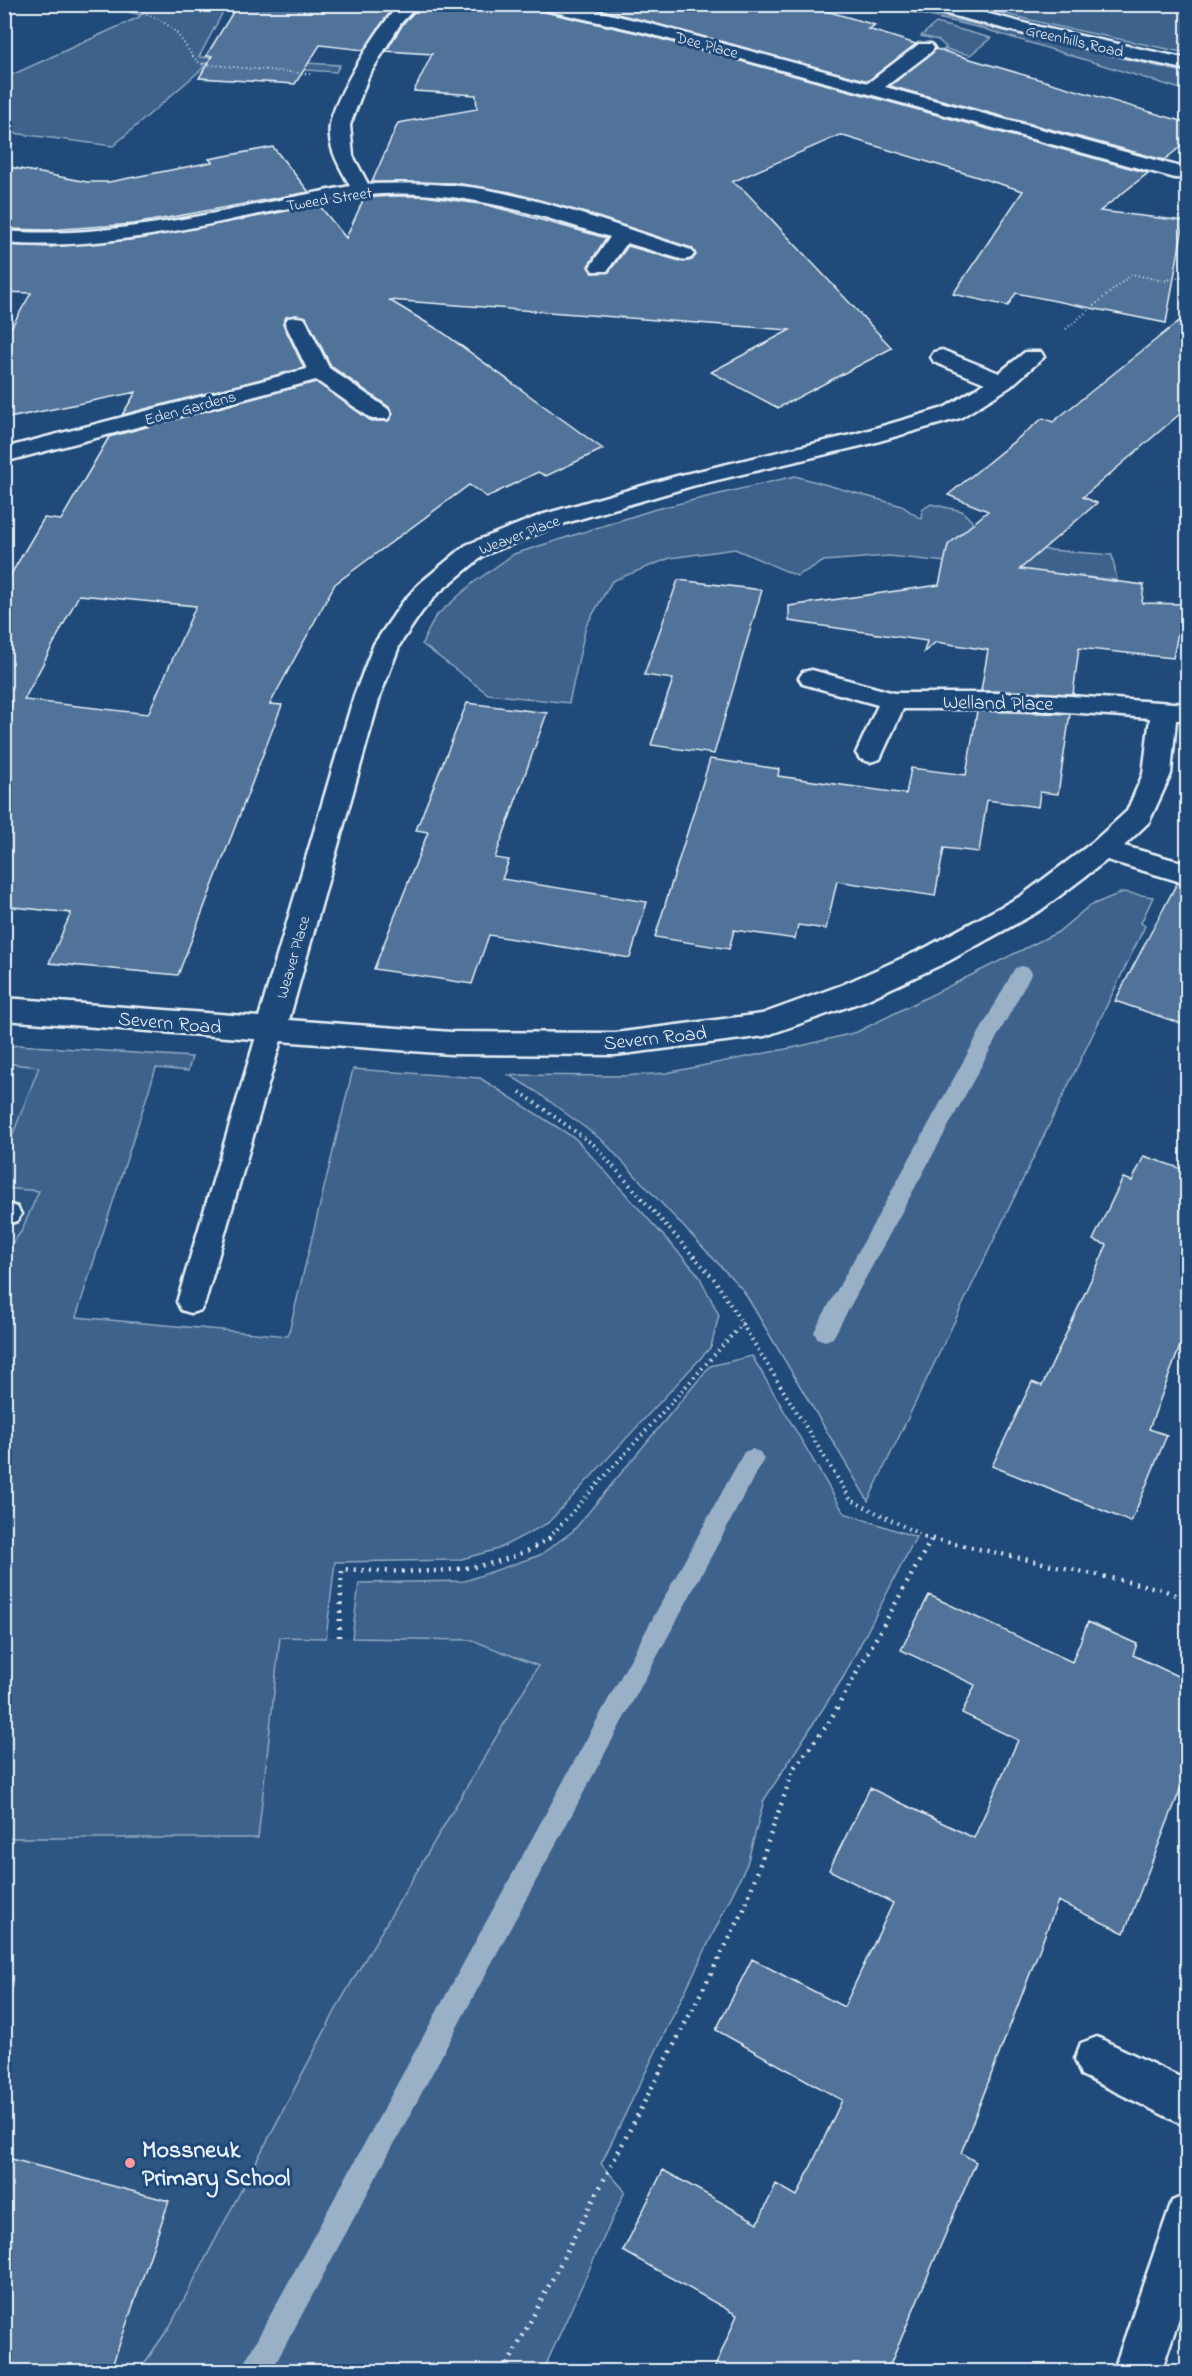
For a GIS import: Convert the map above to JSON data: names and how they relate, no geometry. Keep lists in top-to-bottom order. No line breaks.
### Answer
{"streets":{"street":["Greenhills Road","Dee Place","Tweed Street","Eden Gardens","Weaver Place","Welland Place","Severn Road"]},"crossings":[["Weaver Place","Severn Road"],["Welland Place","Severn Road"]],"places":["Mossneuk Primary School"]}
